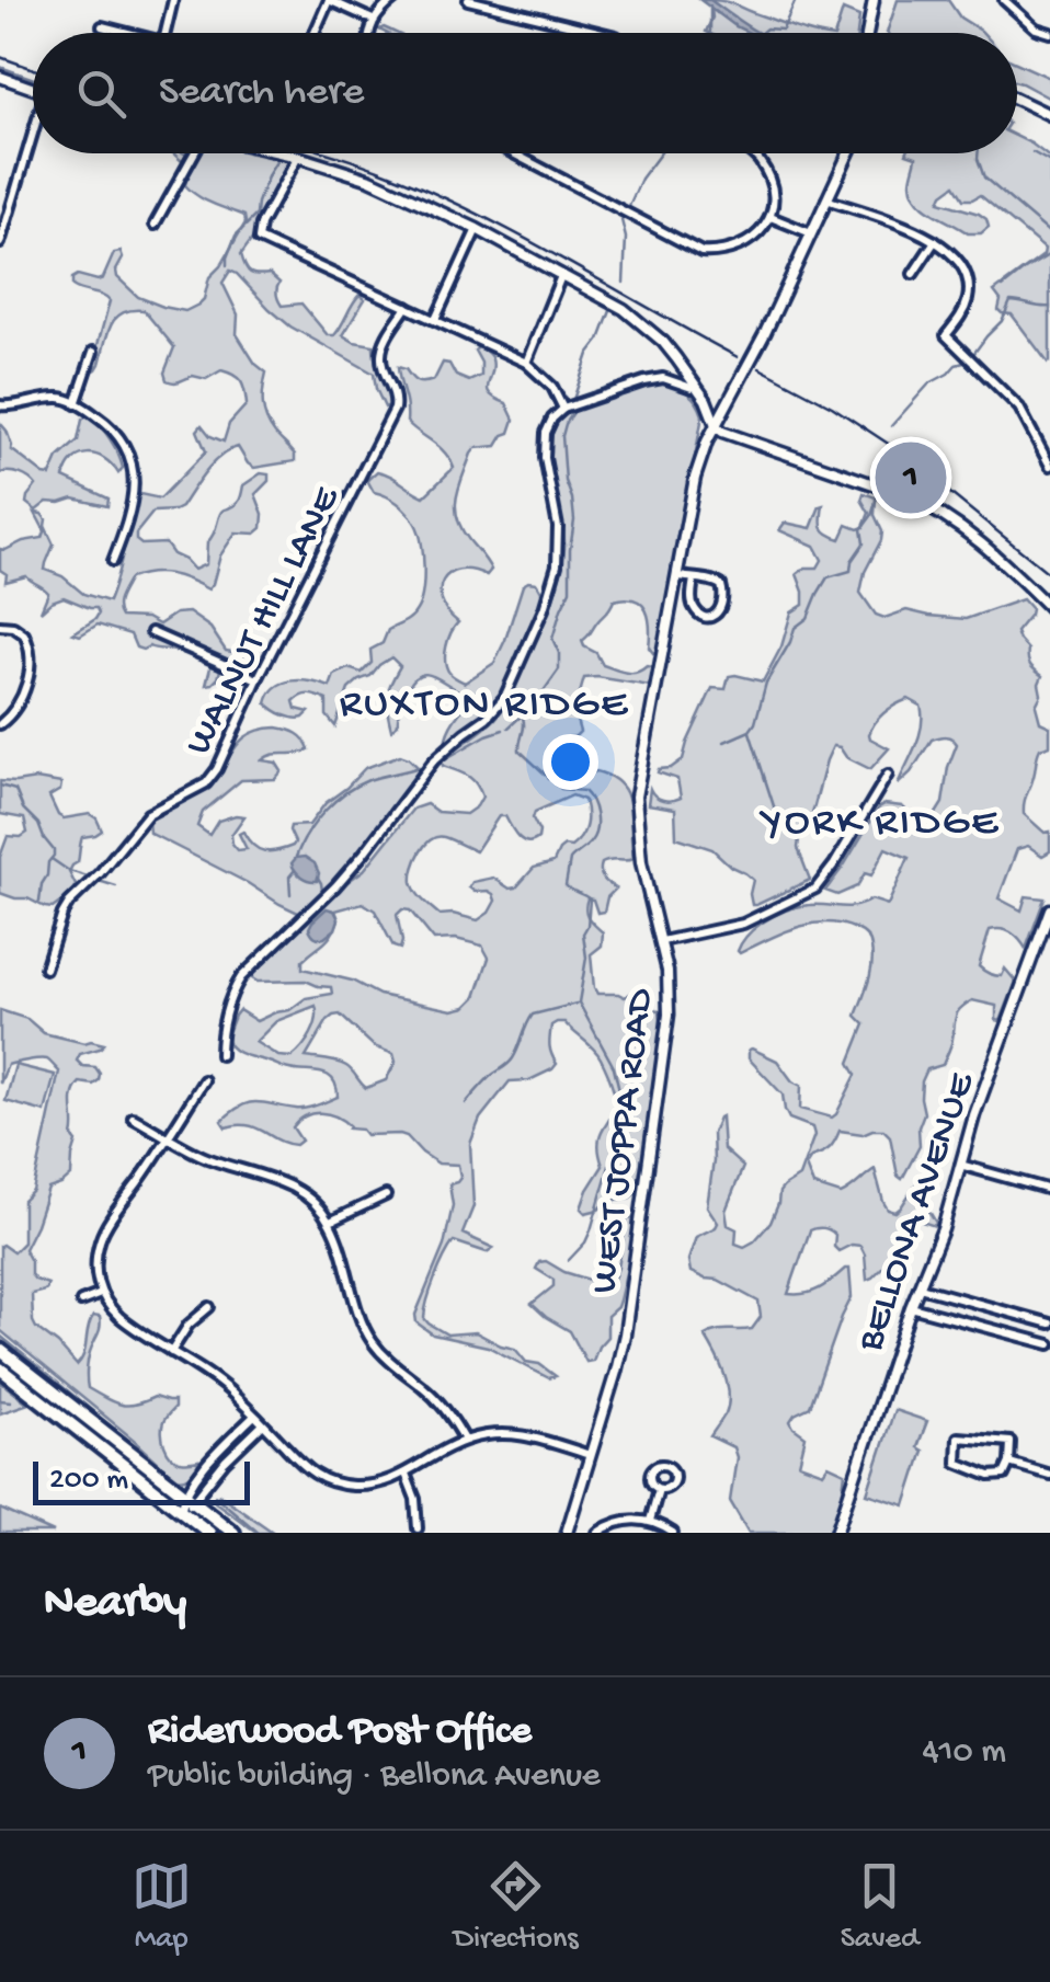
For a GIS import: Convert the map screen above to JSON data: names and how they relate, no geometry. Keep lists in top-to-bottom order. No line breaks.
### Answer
{"streets":{"street":["WALNUT HILL LANE","WEST JOPPA ROAD","BELLONA AVENUE"]},"districts":["RUXTON RIDGE","YORK RIDGE"],"scale_bar":"200 m","page":{"search":"Search here","pins":"1","scale":"200 m","heading":"Nearby","list":[{"mark":"1","name":"Riderwood Post Office","note":"Public building · Bellona Avenue","value":"410 m"}],"nav":["Map","Directions","Saved"]}}
